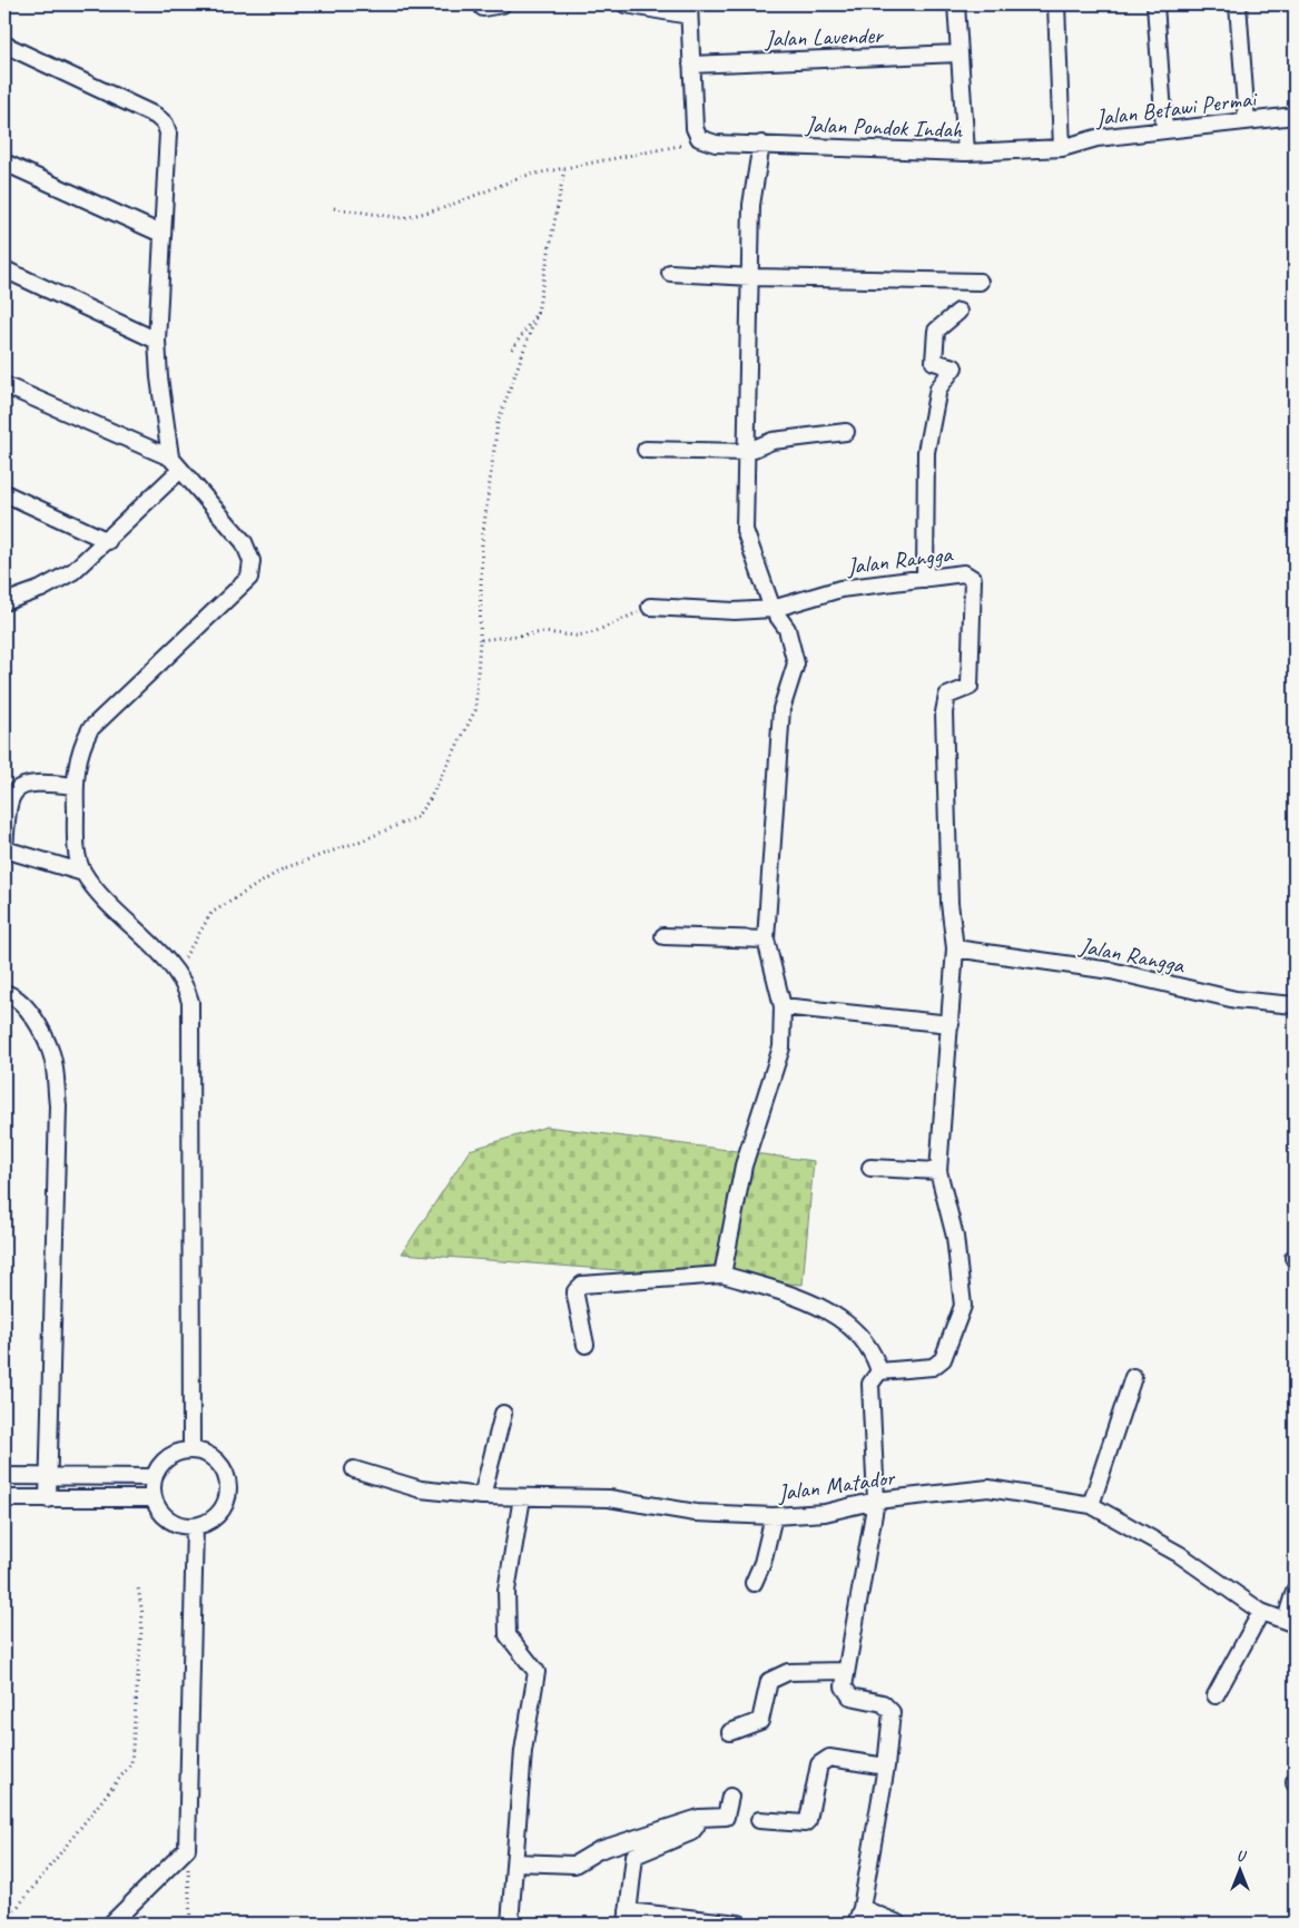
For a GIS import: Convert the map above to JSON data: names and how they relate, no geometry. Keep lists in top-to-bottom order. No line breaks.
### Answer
{"streets":{"street":["Jalan Lavender","Jalan Betawi Permai","Jalan Pondok Indah","Jalan Rangga","Jalan Matador"]},"crossings":[["Jalan Betawi Permai","Jalan Pondok Indah"]],"north":"top"}
